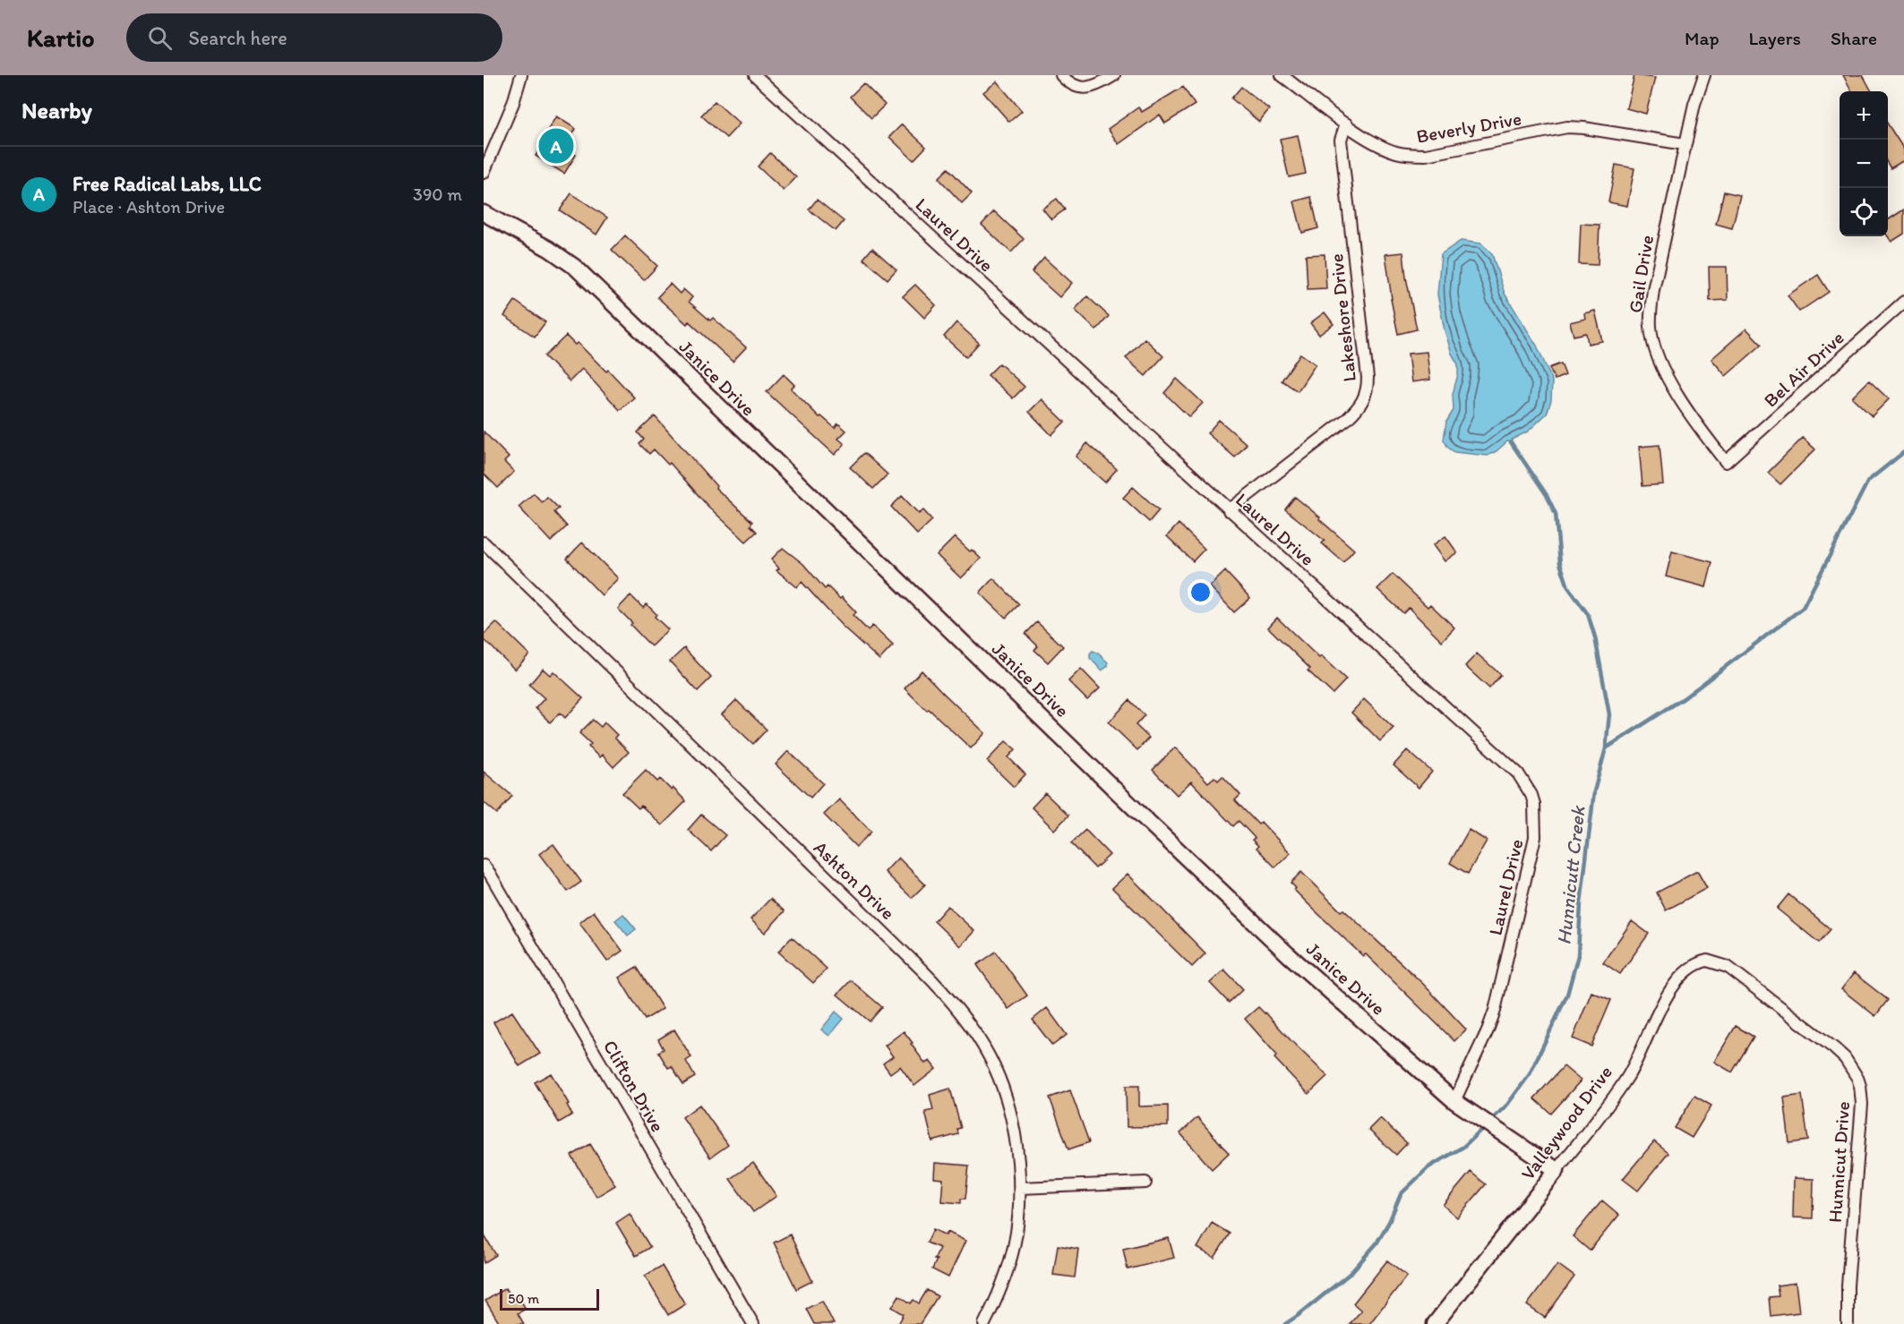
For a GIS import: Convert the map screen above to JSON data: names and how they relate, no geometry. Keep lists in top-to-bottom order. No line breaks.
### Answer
{"streets":{"street":["Beverly Drive","Laurel Drive","Gail Drive","Lakeshore Drive","Bel Air Drive","Janice Drive","Ashton Drive","Clifton Drive","Valleywood Drive","Hunnicut Drive"]},"crossings":[["Beverly Drive","Gail Drive"],["Beverly Drive","Lakeshore Drive"],["Laurel Drive","Lakeshore Drive"],["Laurel Drive","Janice Drive"],["Gail Drive","Bel Air Drive"],["Janice Drive","Valleywood Drive"],["Valleywood Drive","Hunnicut Drive"]],"water":["Hunnicutt Creek"],"scale_bar":"50 m","page":{"header":"Kartio","search":"Search here","nav":["Map","Layers","Share"],"heading":"Nearby","map_buttons":["+","−"],"pins":"A","list":[{"mark":"A","name":"Free Radical Labs, LLC","note":"Place · Ashton Drive","value":"390 m"}],"scale":"50 m"}}
